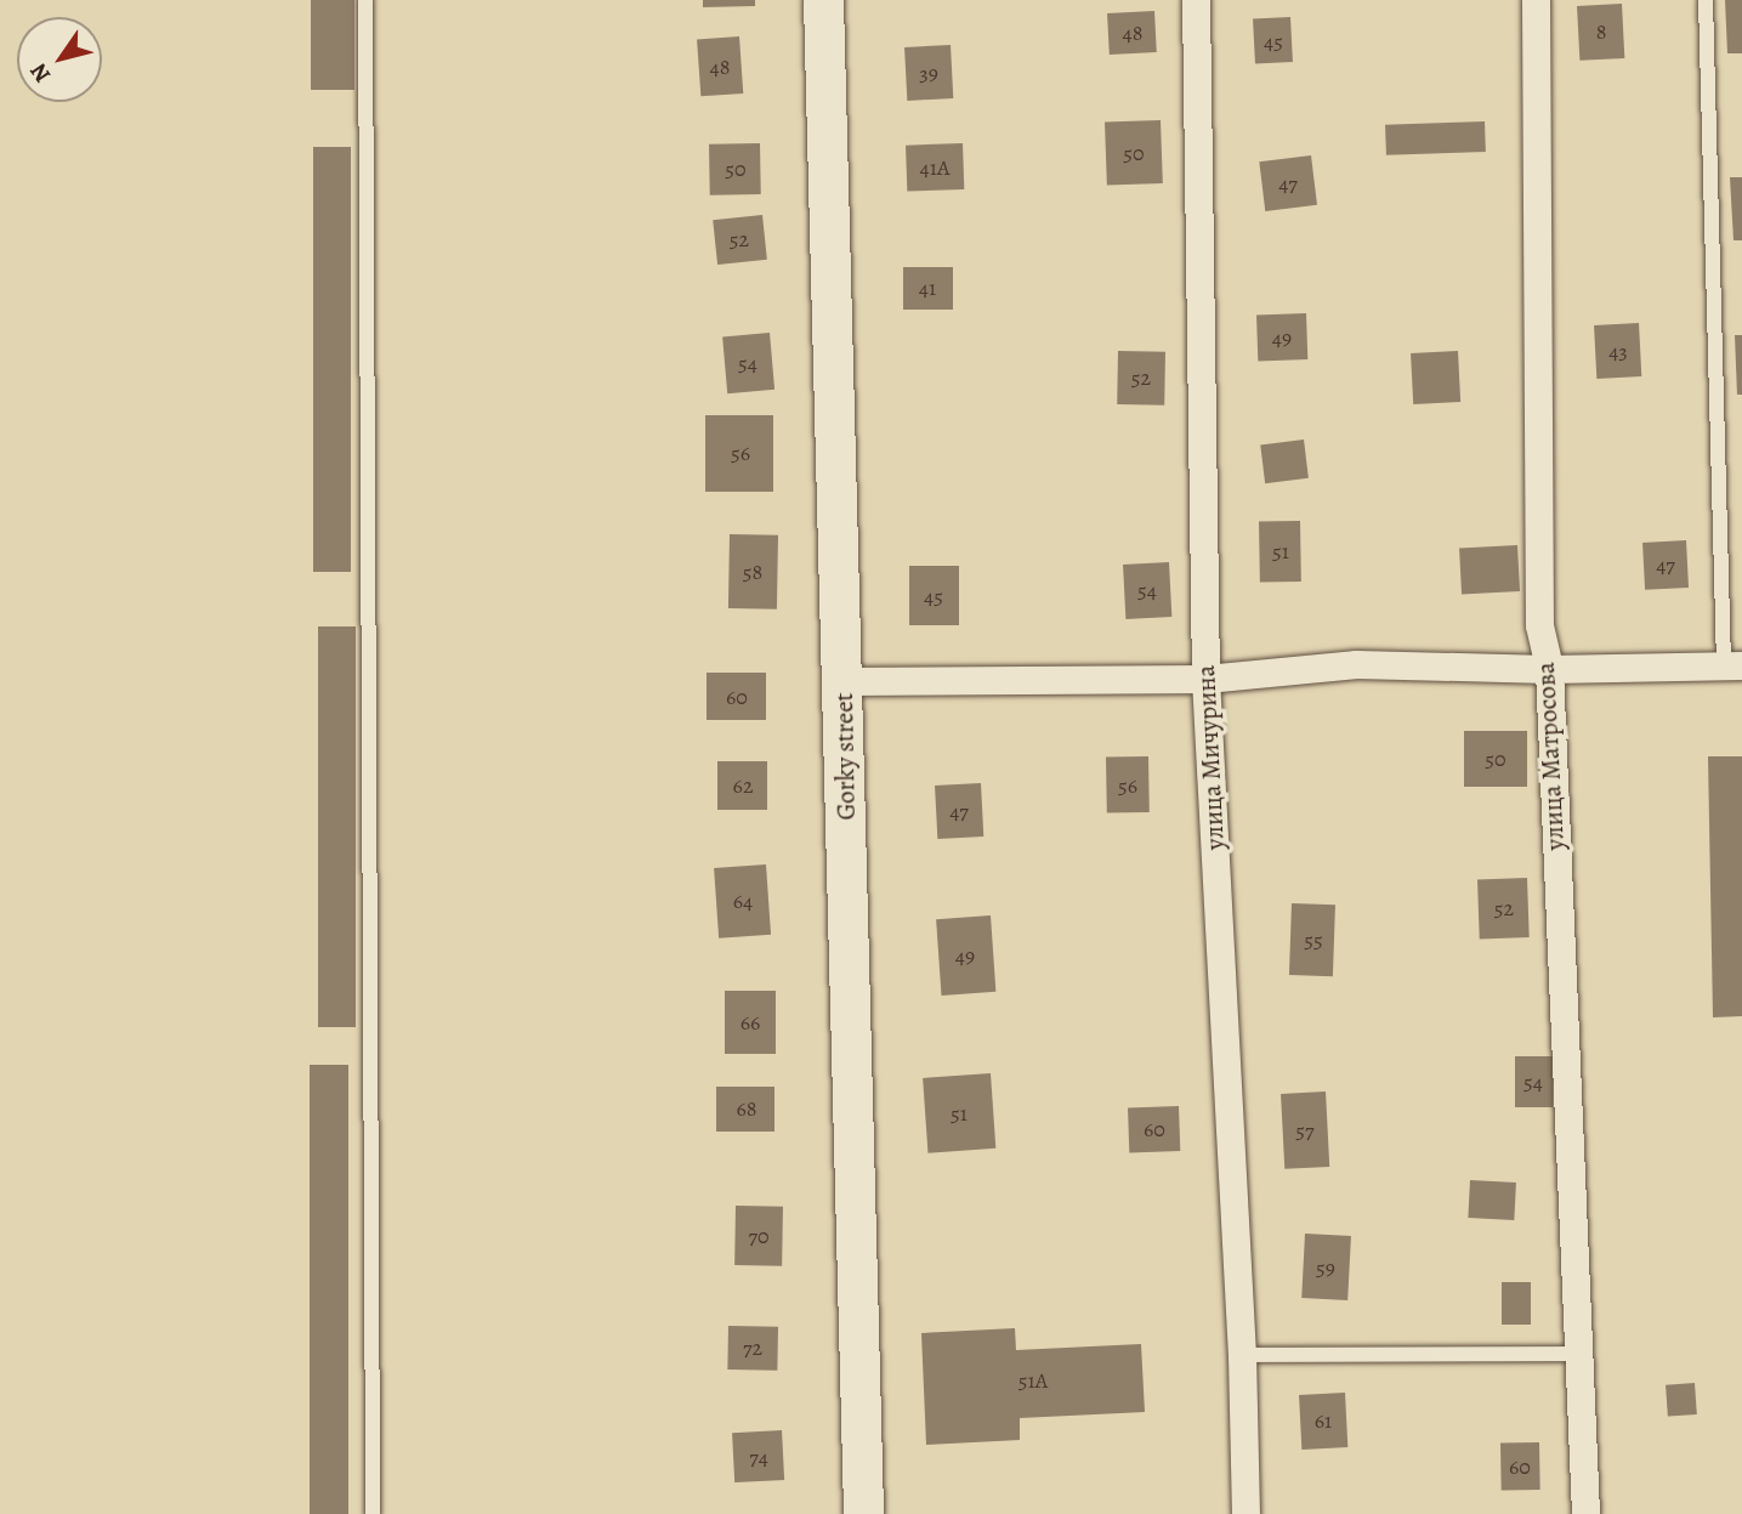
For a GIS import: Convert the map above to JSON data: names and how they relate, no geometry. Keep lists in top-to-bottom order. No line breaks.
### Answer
{"streets":{"main road":["Gorky street"],"street":["улица Матросова","улица Мичурина"]},"house_numbers":["8","48","45","48","39","50","41А","50","47","52","41","49","43","54","52","56","51","47","58","54","45","60","50","62","56","47","64","52","55","49","66","54","68","51","60","57","70","59","72","51А","61","74","60"],"north":"bottom left"}
